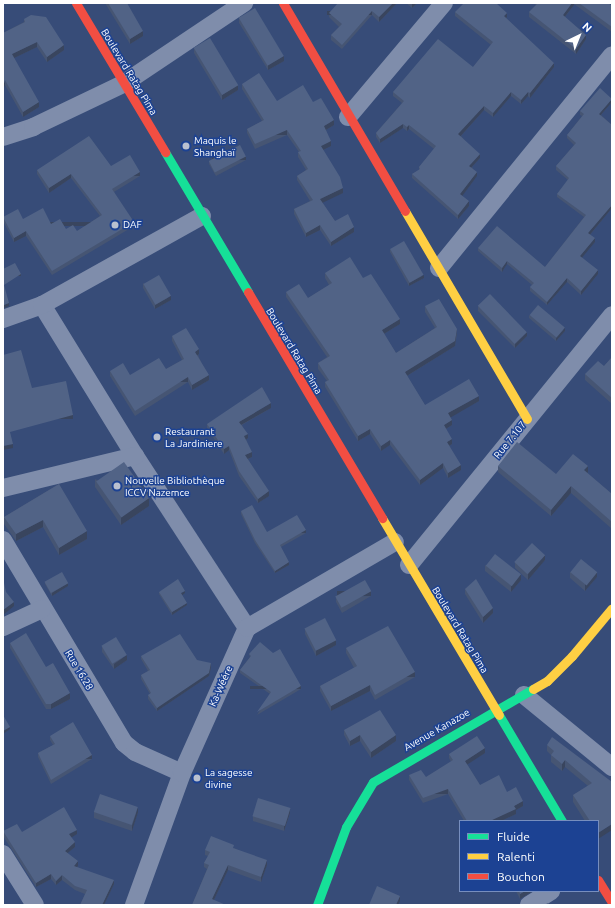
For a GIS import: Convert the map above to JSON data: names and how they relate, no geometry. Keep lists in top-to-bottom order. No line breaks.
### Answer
{"streets":{"street":["Boulevard Ratag Pima","Rue 7.107","Rue 16.28","Ka-Wéére","Avenue Kanazoe"]},"crossings":[["Boulevard Ratag Pima","Rue 7.107"],["Boulevard Ratag Pima","Avenue Kanazoe"],["Rue 16.28","Ka-Wéére"]],"places":["Maquis le Shanghaï","DAF","Restaurant La Jardiniere","Nouvelle Bibliothèque ICCV Nazemce","La sagesse divine"],"legend":["Fluide","Ralenti","Bouchon"],"north":"top right"}
